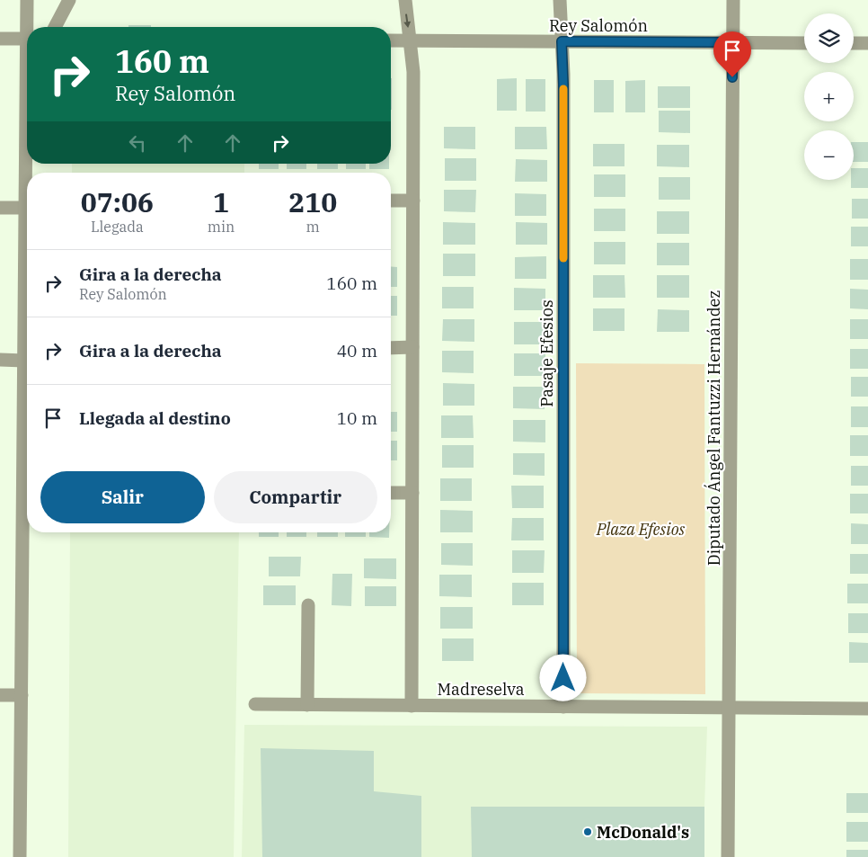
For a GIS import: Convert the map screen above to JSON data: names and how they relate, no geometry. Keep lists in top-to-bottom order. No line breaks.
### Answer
{"streets":{"street":["Rey Salomón","Pasaje Efesios","Diputado Ángel Fantuzzi Hernández","Madreselva"]},"crossings":[["Rey Salomón","Pasaje Efesios"],["Rey Salomón","Diputado Ángel Fantuzzi Hernández"],["Pasaje Efesios","Madreselva"],["Diputado Ángel Fantuzzi Hernández","Madreselva"]],"parks":["Plaza Efesios"],"places":["McDonald's"],"page":{"map_buttons":["+","−"],"turn":["160 m","Rey Salomón"],"eta":["07:06","Llegada","1","min","210","m"],"list":[{"name":"Gira a la derecha","note":"Rey Salomón","value":"160 m"},{"name":"Gira a la derecha","value":"40 m"},{"name":"Llegada al destino","value":"10 m"}],"buttons":["Salir","Compartir"]}}
